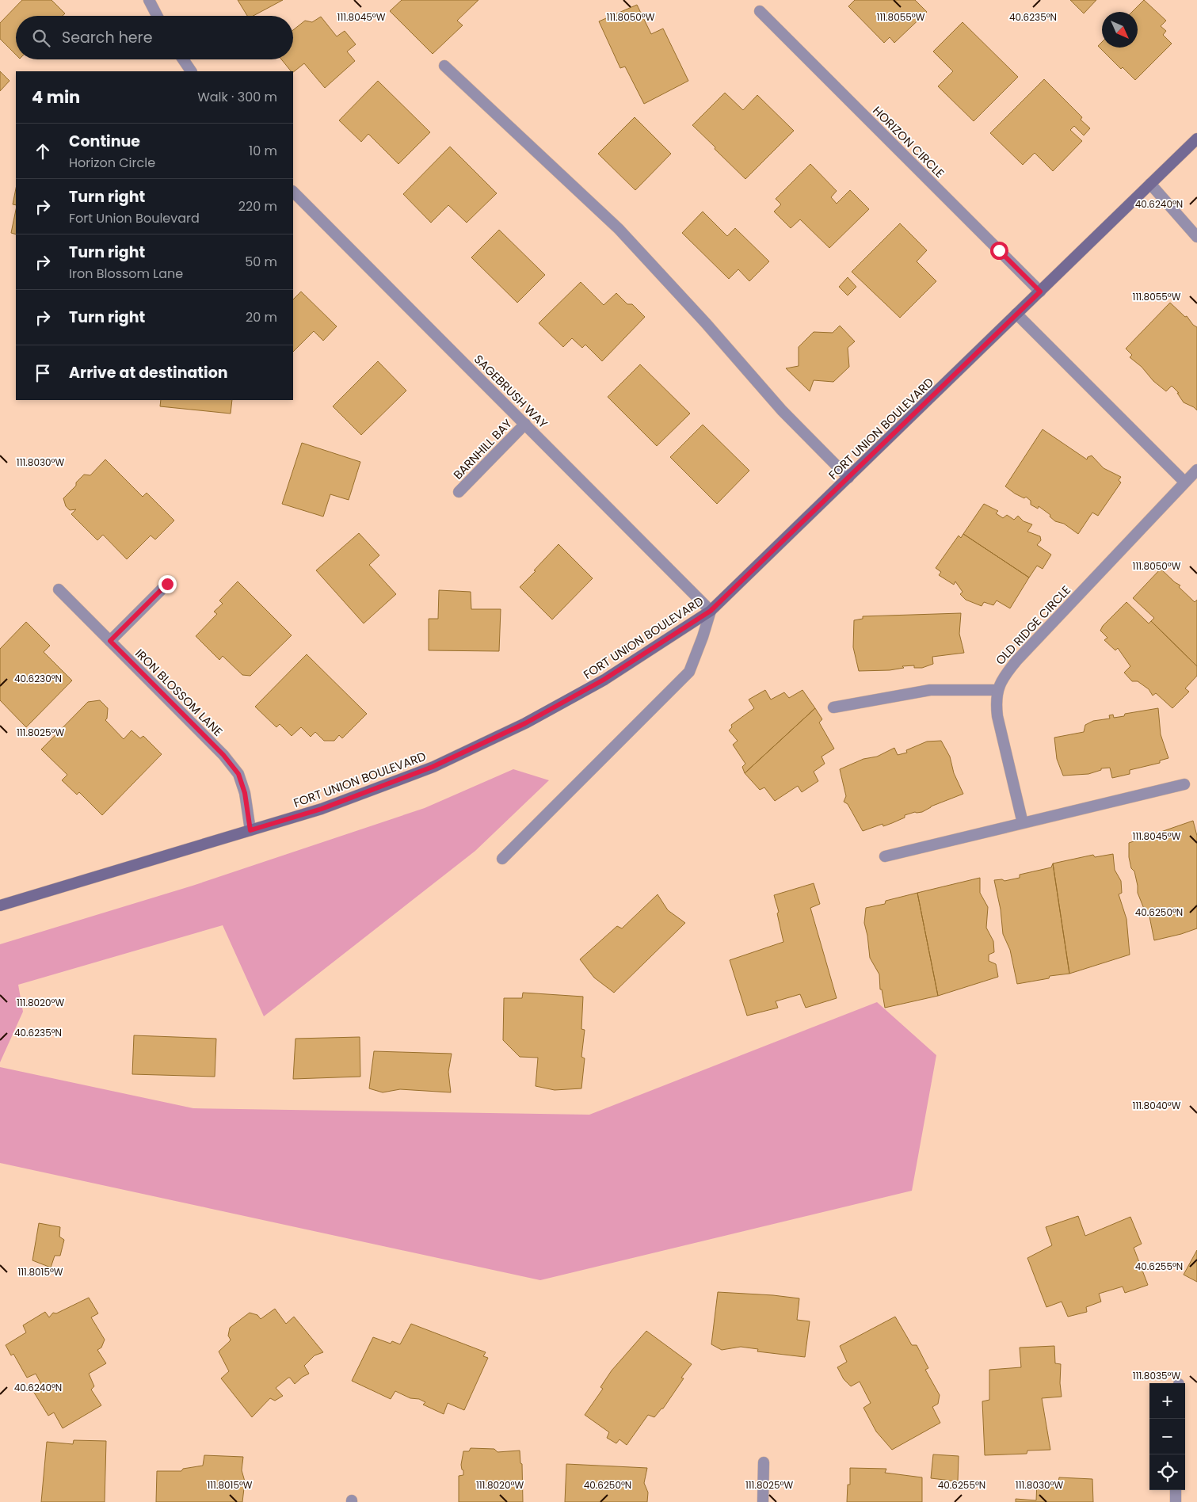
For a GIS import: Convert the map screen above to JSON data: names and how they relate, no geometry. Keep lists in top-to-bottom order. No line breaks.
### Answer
{"streets":{"main road":["FORT UNION BOULEVARD"],"street":["HORIZON CIRCLE","SAGEBRUSH WAY","BARNHILL BAY","OLD RIDGE CIRCLE","IRON BLOSSOM LANE"]},"crossings":[["HORIZON CIRCLE","FORT UNION BOULEVARD"],["SAGEBRUSH WAY","FORT UNION BOULEVARD"],["SAGEBRUSH WAY","BARNHILL BAY"],["FORT UNION BOULEVARD","IRON BLOSSOM LANE"]],"north":"bottom right","page":{"search":"Search here","heading":["4 min","Walk · 300 m"],"list":[["Continue","Horizon Circle","10 m"],["Turn right","Fort Union Boulevard","220 m"],["Turn right","Iron Blossom Lane","50 m"],["Turn right","20 m"],"Arrive at destination"],"map_buttons":["+","−"]},"coordinates":["111.8045°W","111.8050°W","111.8055°W","40.6235°N","40.6240°N","111.8030°W","40.6230°N","111.8025°W","40.6250°N","111.8020°W","111.8040°W","40.6255°N","111.8015°W","111.8035°W"]}
